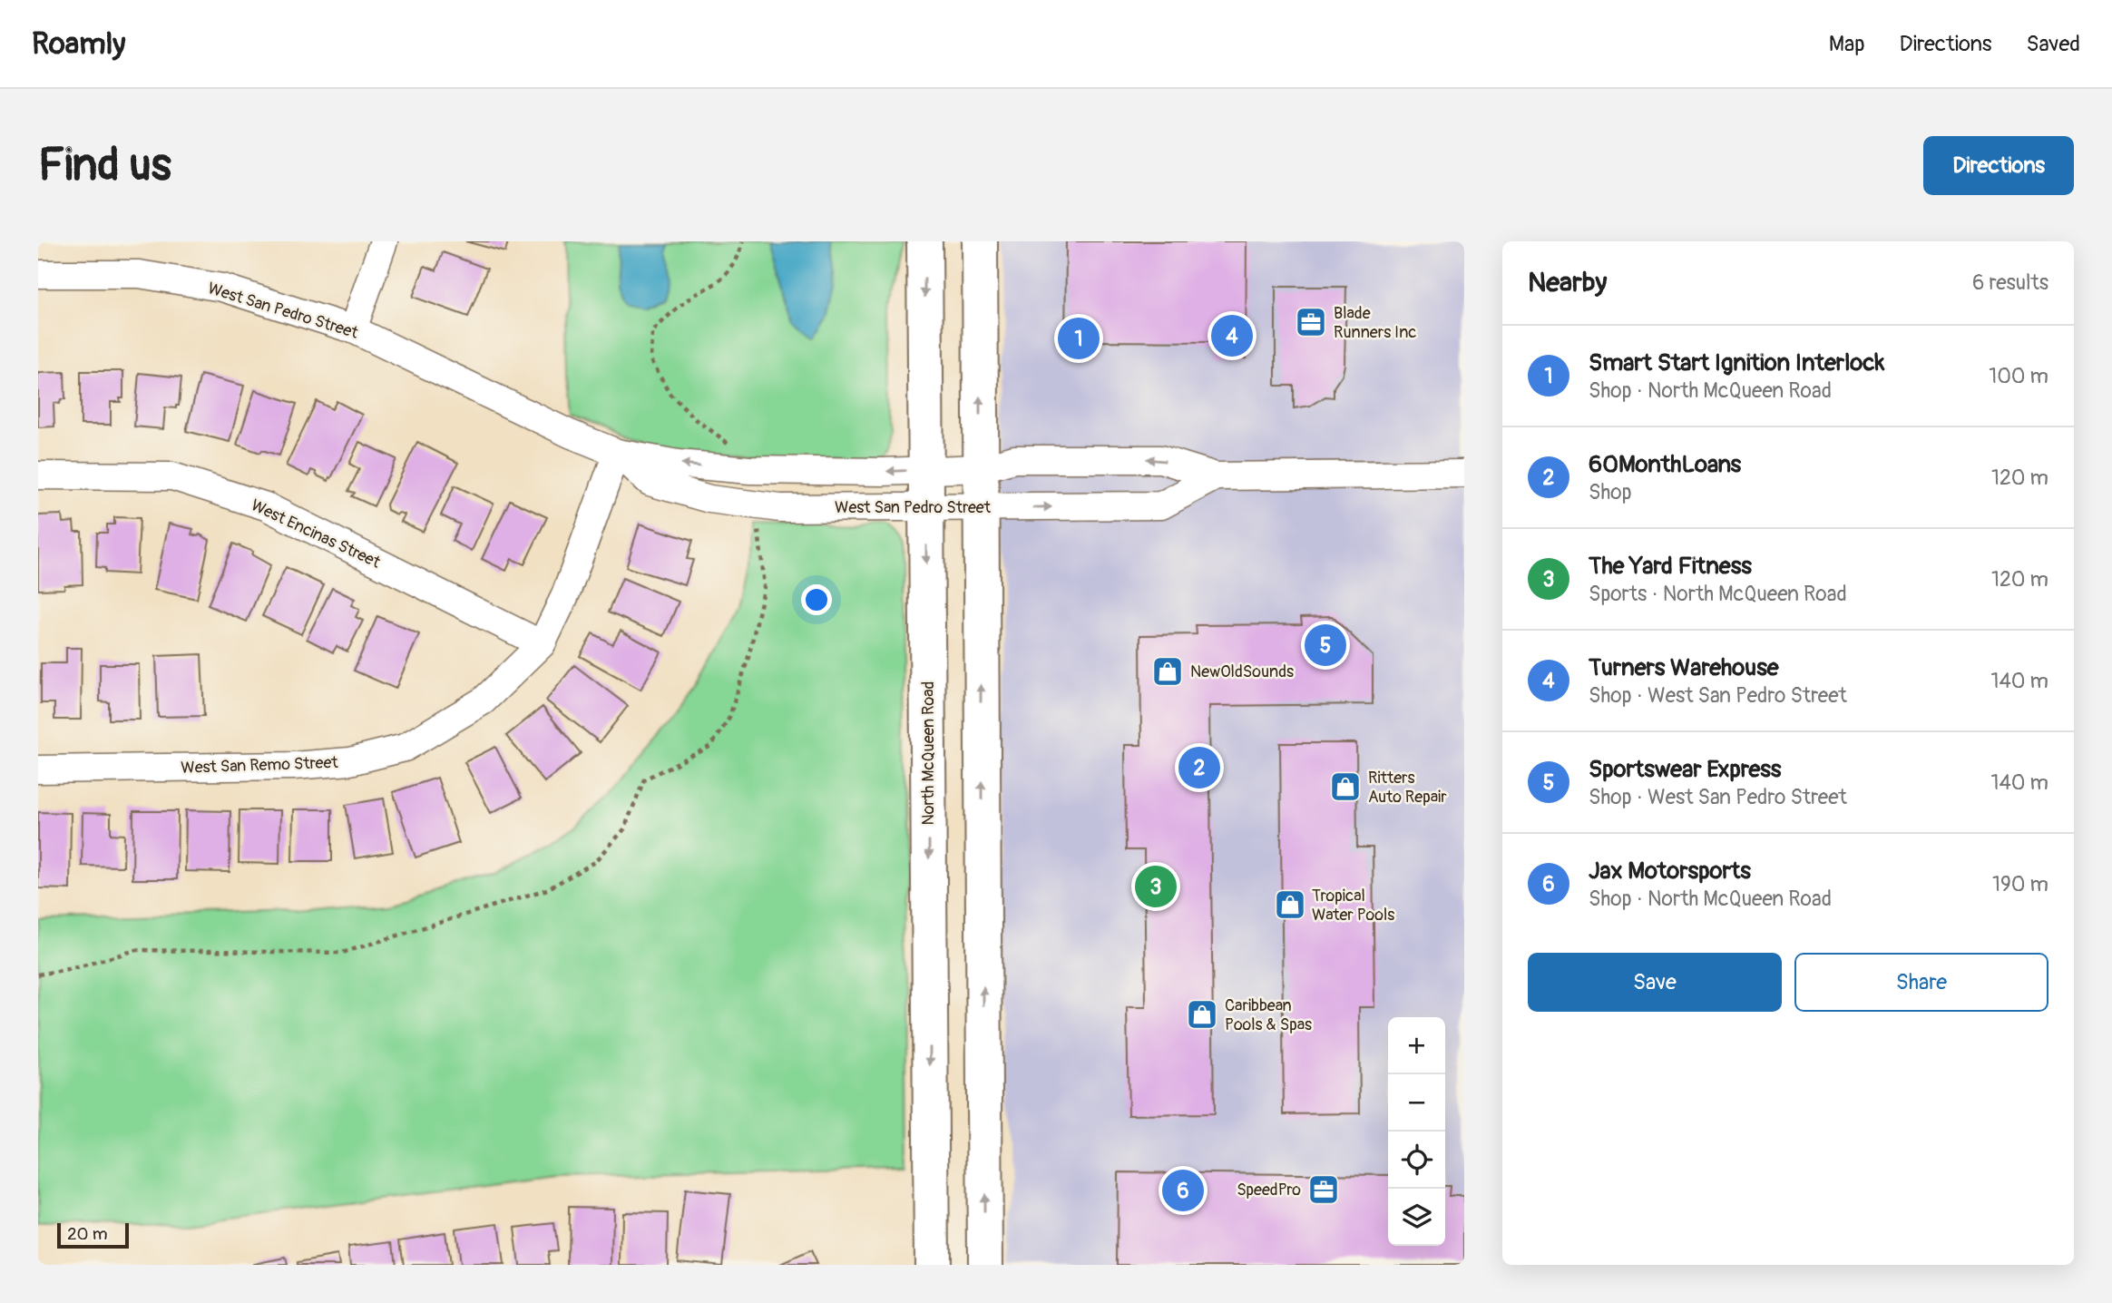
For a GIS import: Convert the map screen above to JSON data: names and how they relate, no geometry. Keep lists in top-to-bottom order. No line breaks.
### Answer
{"streets":{"main road":["North McQueen Road"],"street":["West San Pedro Street","West Encinas Street","West San Remo Street"]},"crossings":[["West San Pedro Street","North McQueen Road"],["West San Pedro Street","West San Remo Street"],["West Encinas Street","West San Remo Street"]],"places":{"office":["Blade Runners Inc","SpeedPro"],"shop":["NewOldSounds","Ritters Auto Repair","Tropical Water Pools","Caribbean Pools & Spas"]},"scale_bar":"20 m","page":{"header":"Roamly","nav":["Map","Directions","Saved"],"buttons":["Directions",["Save","Share"]],"title":"Find us","heading":["Nearby","6 results"],"pins":["4","1","5","2","3","6"],"list":[{"mark":"1","name":"Smart Start Ignition Interlock","note":"Shop · North McQueen Road","value":"100 m"},{"mark":"2","name":"60MonthLoans","note":"Shop","value":"120 m"},{"mark":"3","name":"The Yard Fitness","note":"Sports · North McQueen Road","value":"120 m"},{"mark":"4","name":"Turners Warehouse","note":"Shop · West San Pedro Street","value":"140 m"},{"mark":"5","name":"Sportswear Express","note":"Shop · West San Pedro Street","value":"140 m"},{"mark":"6","name":"Jax Motorsports","note":"Shop · North McQueen Road","value":"190 m"}],"map_buttons":["+","−"],"scale":"20 m"}}
